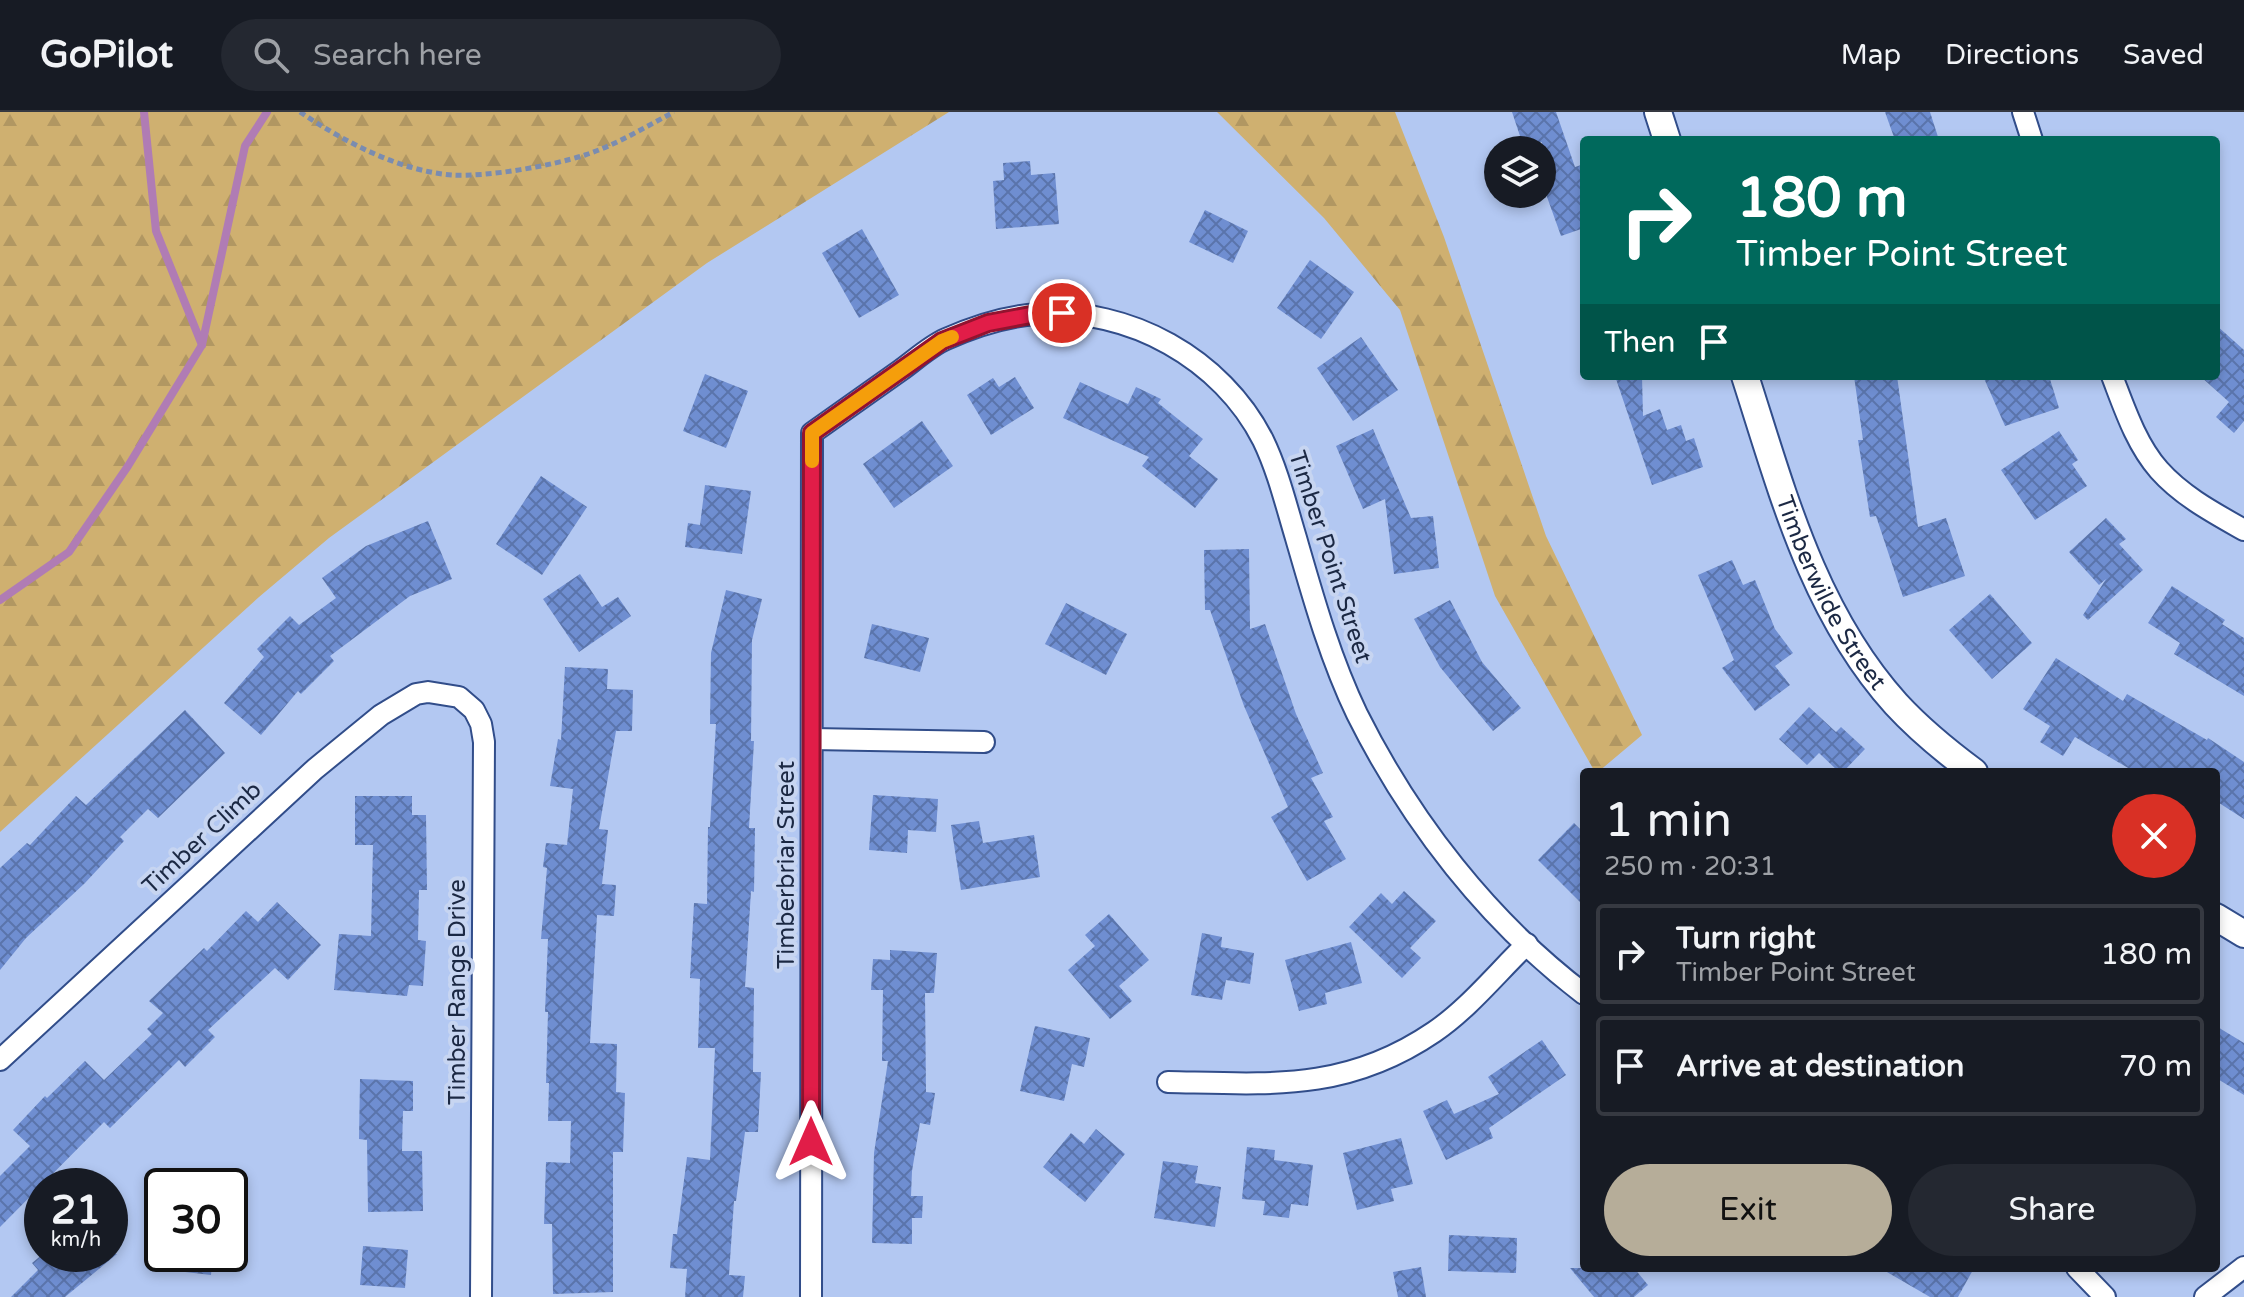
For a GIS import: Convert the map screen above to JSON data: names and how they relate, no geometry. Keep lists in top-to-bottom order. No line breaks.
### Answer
{"streets":{"street":["Timber Point Street","Timberwilde Street","Timber Climb","Timberbriar Street","Timber Range Drive"]},"crossings":[["Timber Point Street","Timberbriar Street"],["Timber Climb","Timber Range Drive"]],"page":{"header":"GoPilot","search":"Search here","nav":["Map","Directions","Saved"],"turn":["180 m","Timber Point Street"],"then":"Then","heading":["1 min","250 m · 20:31"],"list":[{"name":"Turn right","note":"Timber Point Street","value":"180 m"},{"name":"Arrive at destination","value":"70 m"}],"buttons":["Exit","Share"],"speed":"21 km/h","limit":"30"}}
